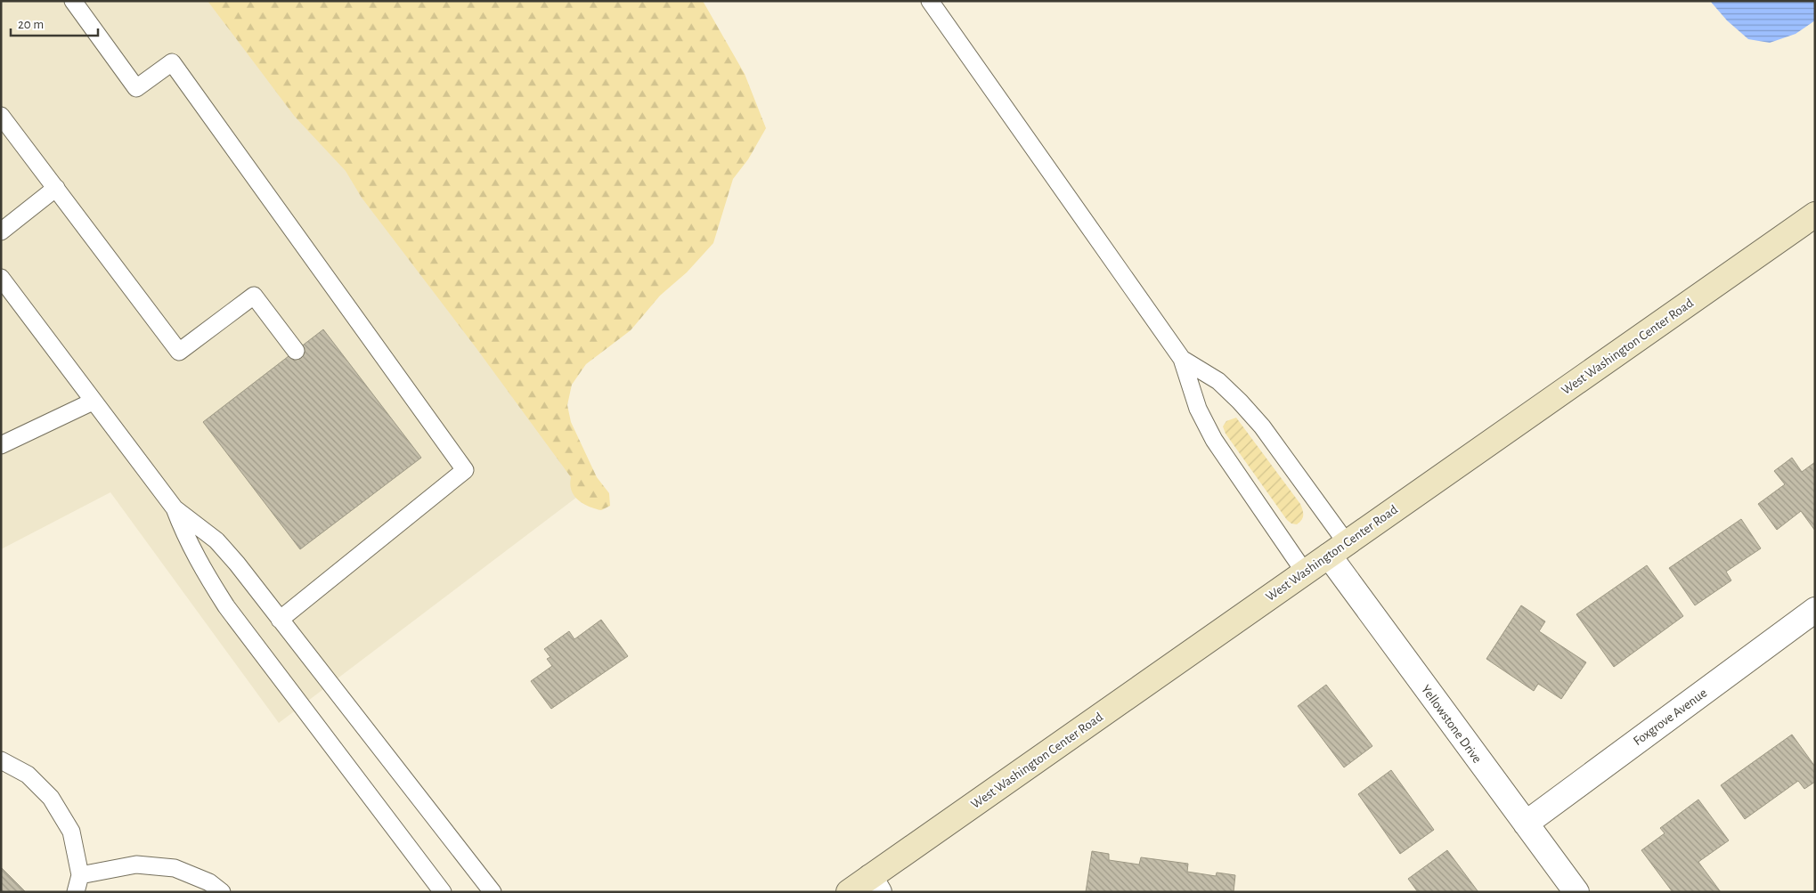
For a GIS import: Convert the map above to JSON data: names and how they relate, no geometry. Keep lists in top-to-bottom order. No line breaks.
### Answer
{"streets":{"main road":["West Washington Center Road"],"street":["Foxgrove Avenue","Yellowstone Drive"]},"crossings":[["West Washington Center Road","Yellowstone Drive"],["Foxgrove Avenue","Yellowstone Drive"]],"scale_bar":"20 m"}
